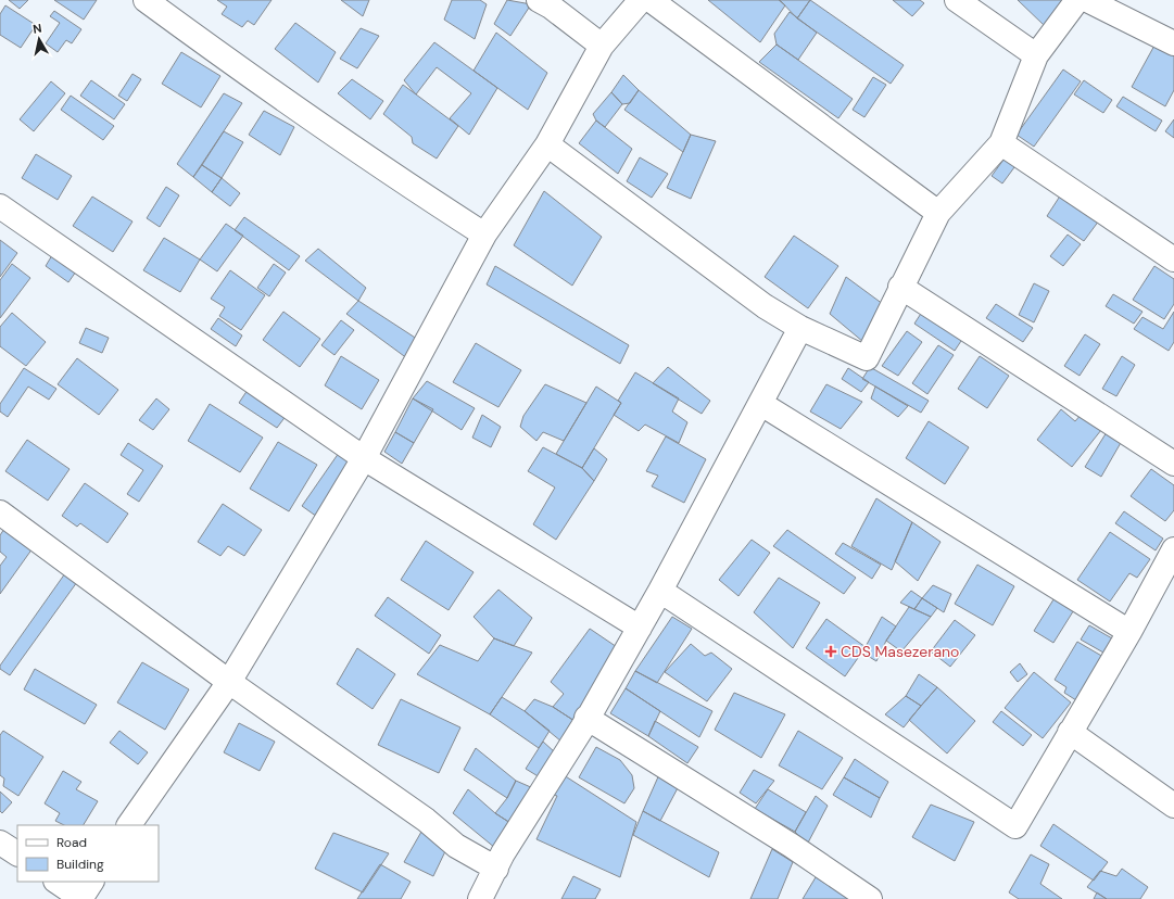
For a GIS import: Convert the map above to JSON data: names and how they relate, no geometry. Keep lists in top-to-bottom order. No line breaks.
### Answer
{"places":{"health":["CDS Masezerano"]},"legend":["Road","Building"],"north":"top"}
